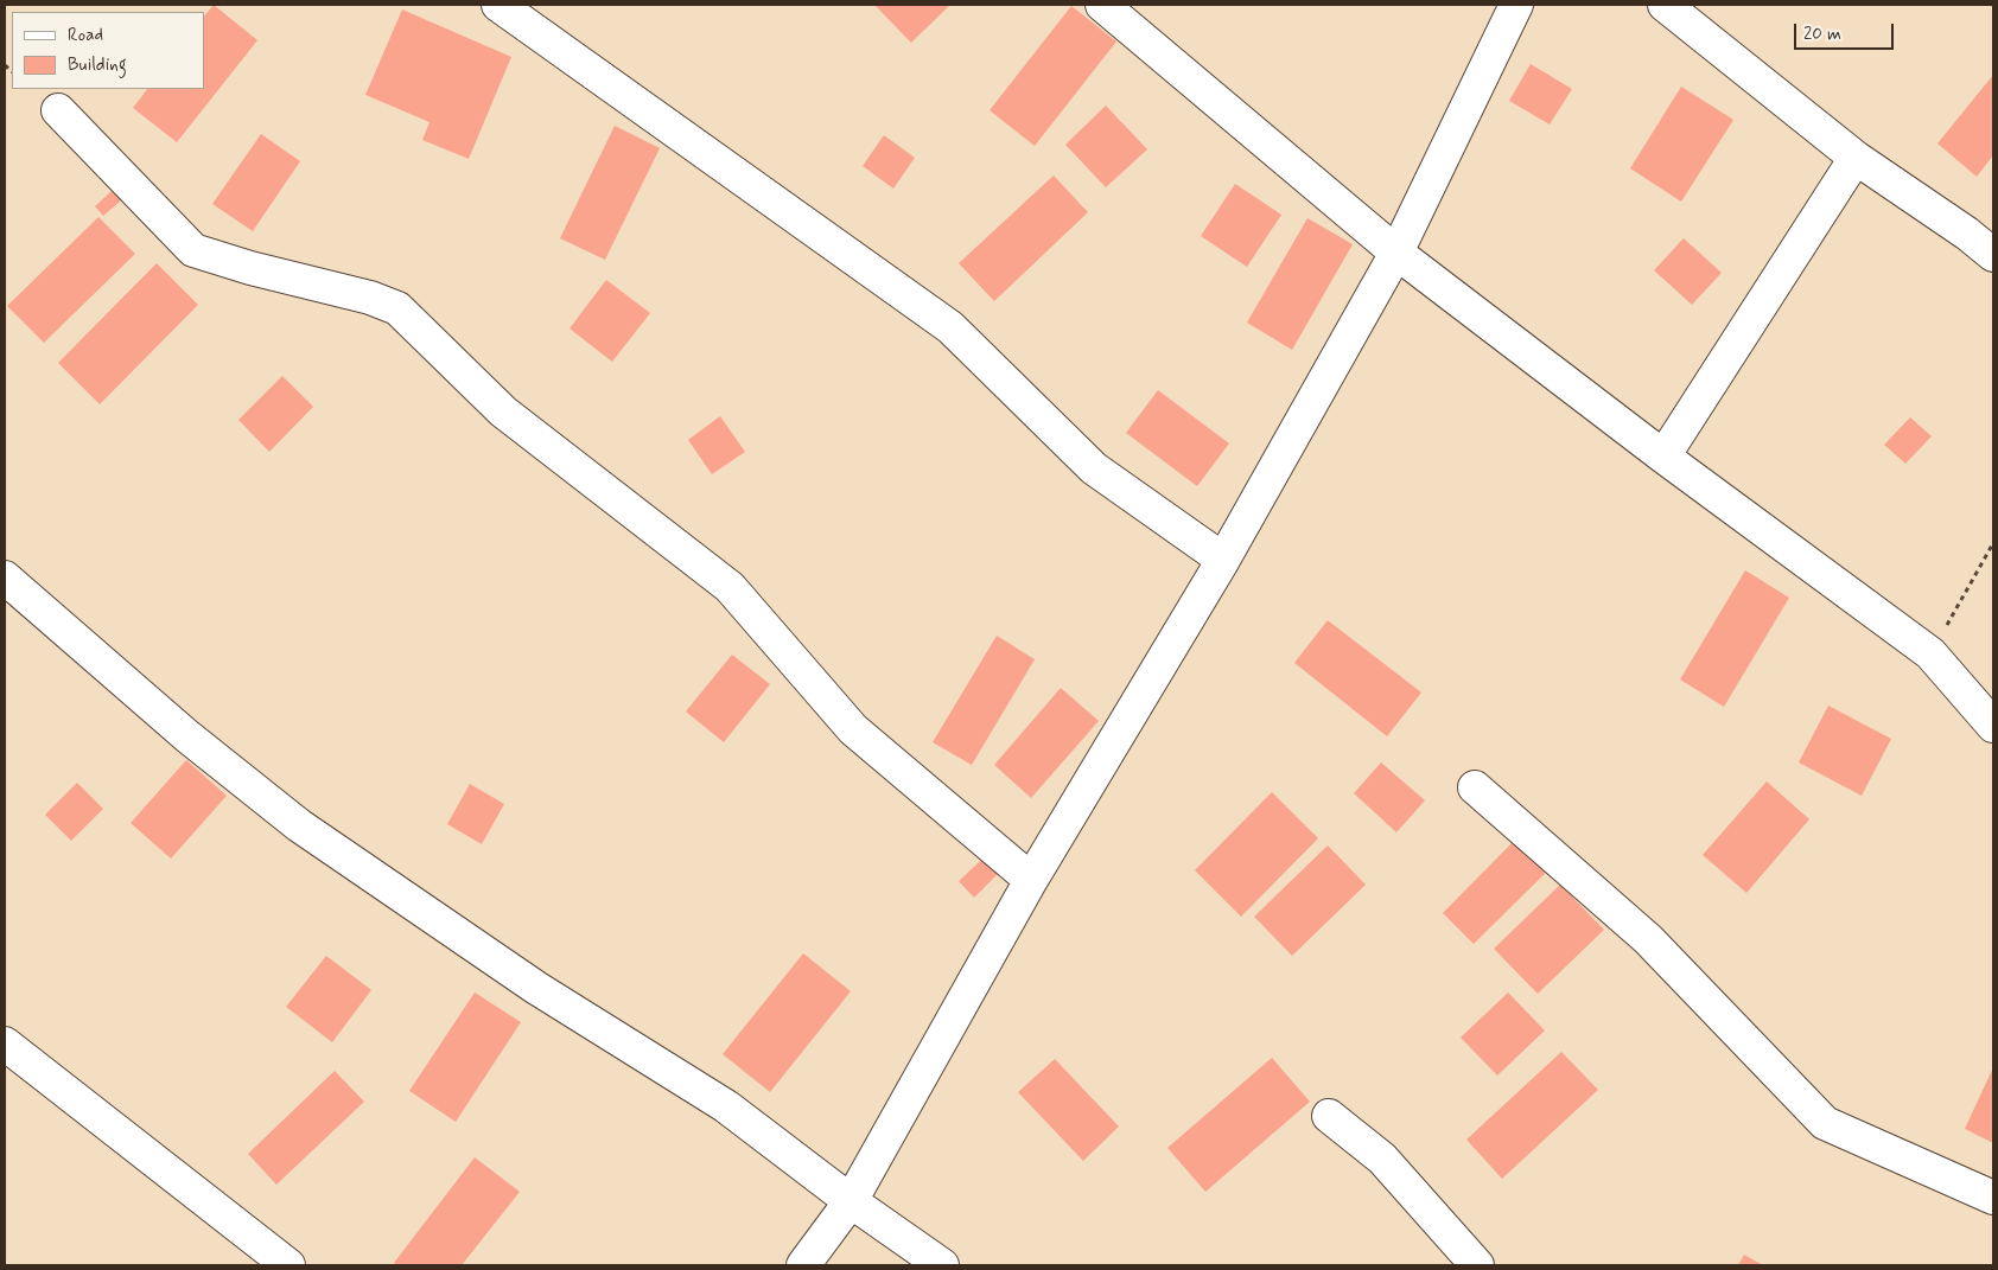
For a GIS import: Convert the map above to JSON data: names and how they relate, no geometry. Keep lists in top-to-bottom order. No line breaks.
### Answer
{"legend":["Road","Building"],"scale_bar":"20 m"}
